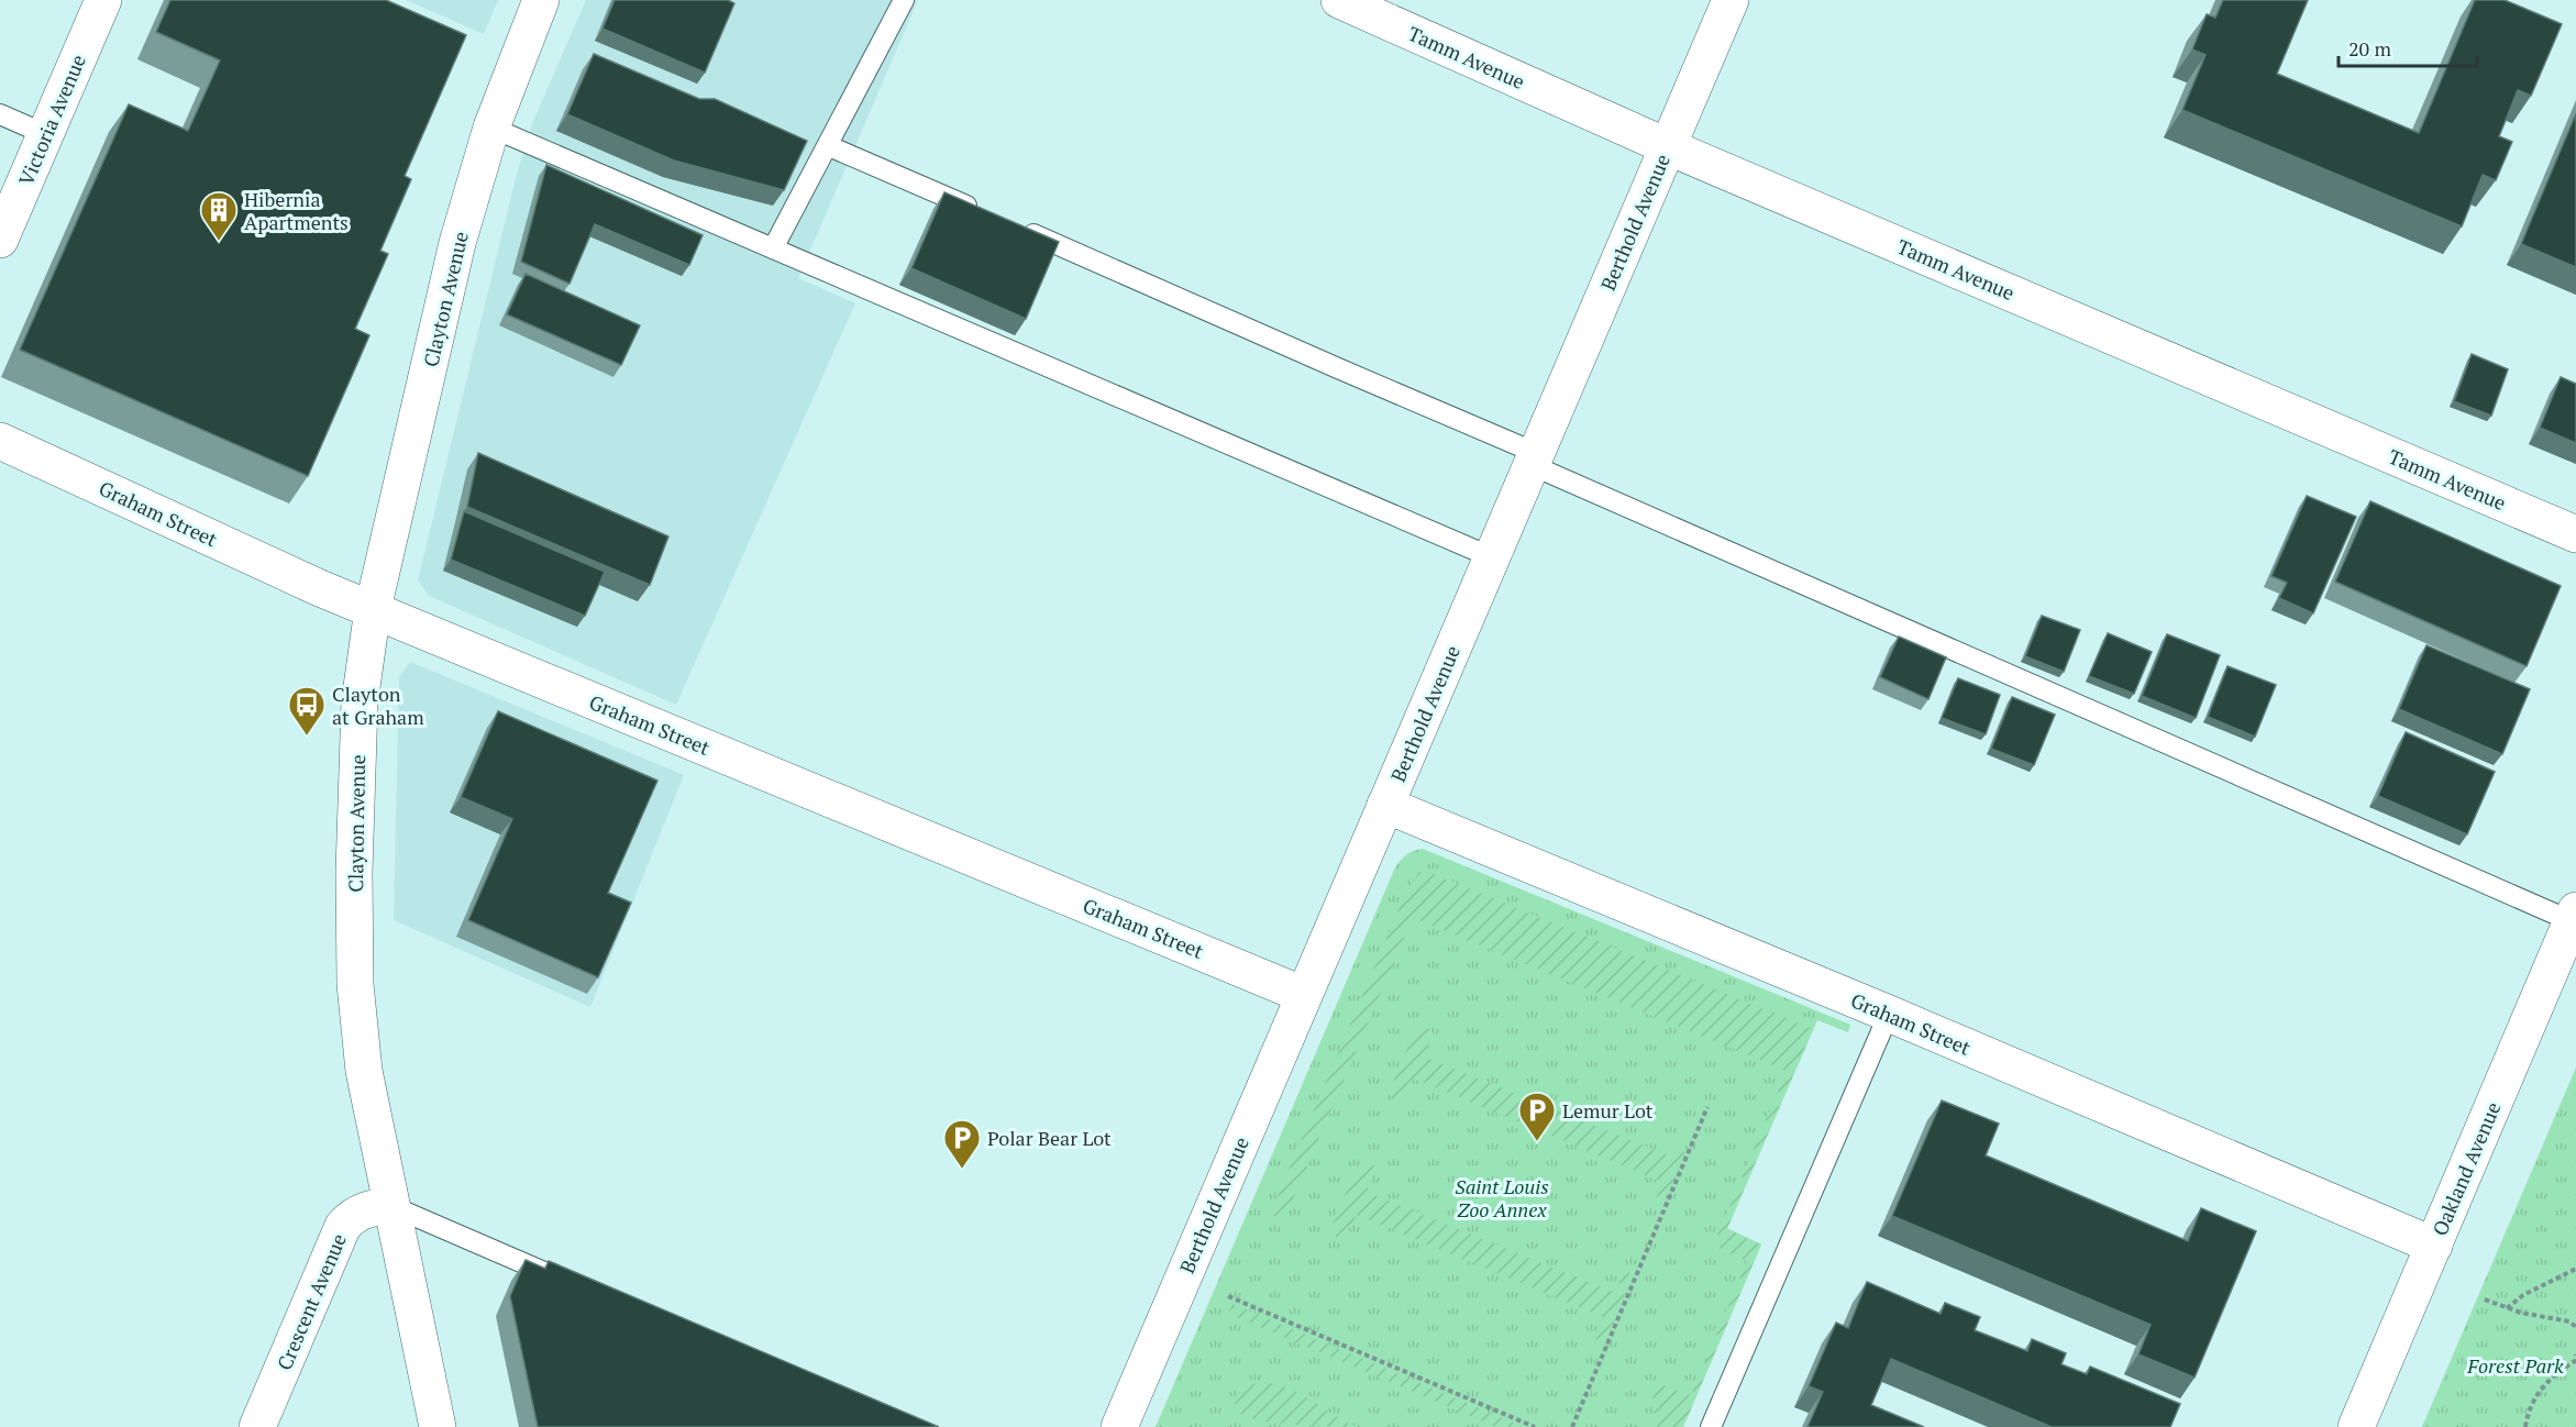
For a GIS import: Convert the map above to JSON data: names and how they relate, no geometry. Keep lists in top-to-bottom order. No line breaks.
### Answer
{"streets":{"street":["Tamm Avenue","Victoria Avenue","Berthold Avenue","Clayton Avenue","Graham Street","Oakland Avenue","Crescent Avenue"]},"crossings":[["Tamm Avenue","Berthold Avenue"],["Berthold Avenue","Graham Street"],["Clayton Avenue","Graham Street"],["Clayton Avenue","Crescent Avenue"],["Graham Street","Oakland Avenue"]],"parks":["Saint Louis Zoo Annex","Forest Park"],"places":{"building":["Hibernia Apartments"],"bus stop":["Clayton at Graham"],"parking":["Lemur Lot","Polar Bear Lot"]},"scale_bar":"20 m"}
